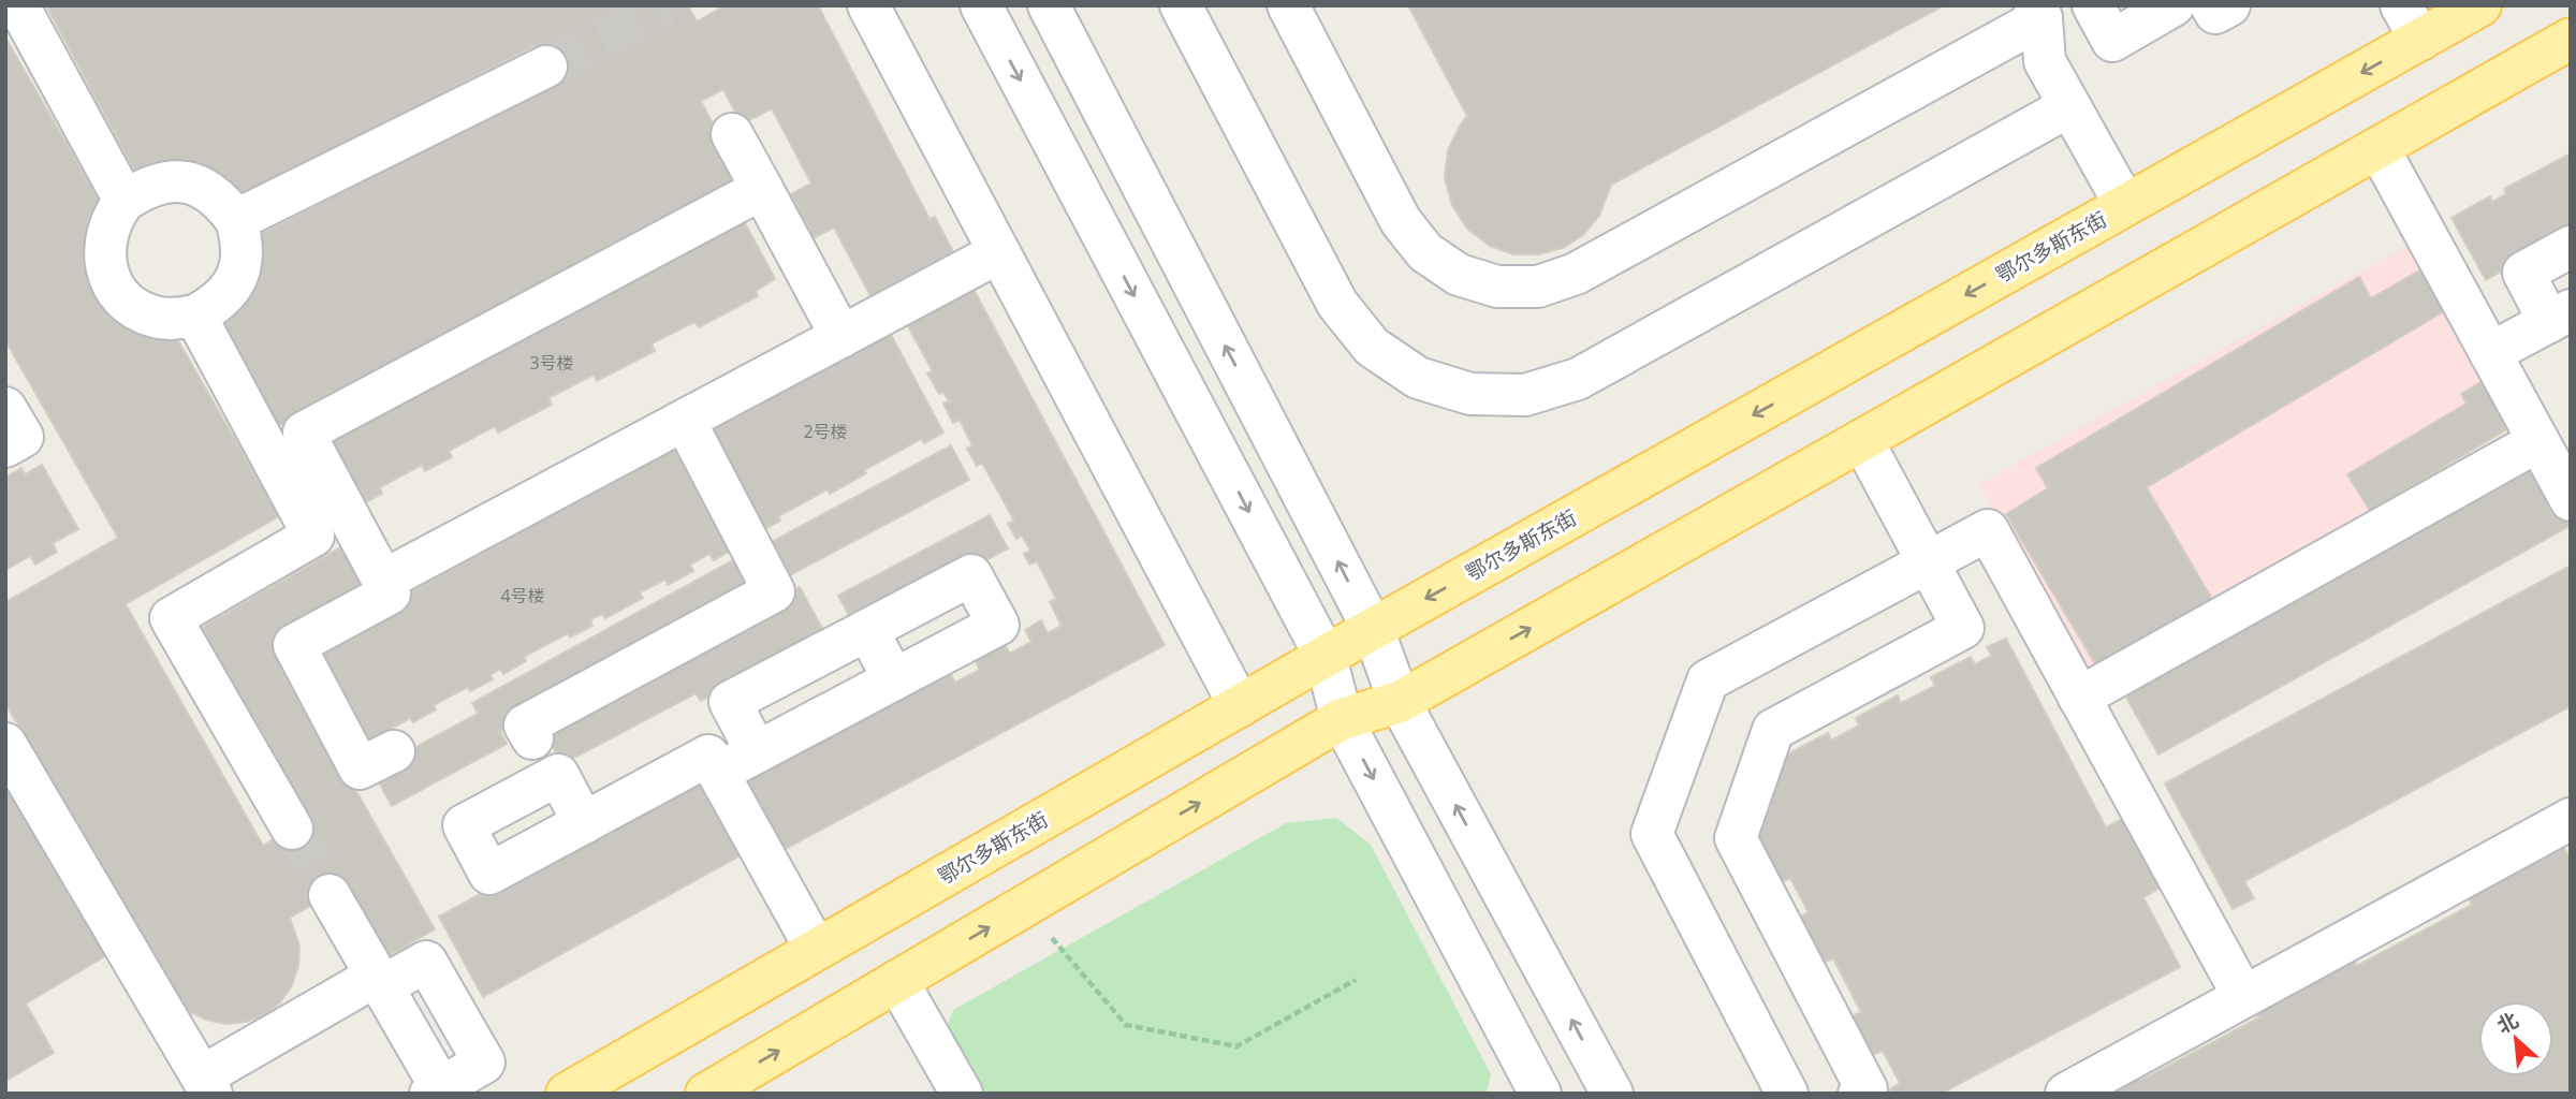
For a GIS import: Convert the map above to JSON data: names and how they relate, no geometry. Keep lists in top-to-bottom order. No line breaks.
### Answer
{"streets":{"main road":["鄂尔多斯东街"]},"house_numbers":["3号楼","2号楼","4号楼"],"north":"top left"}
